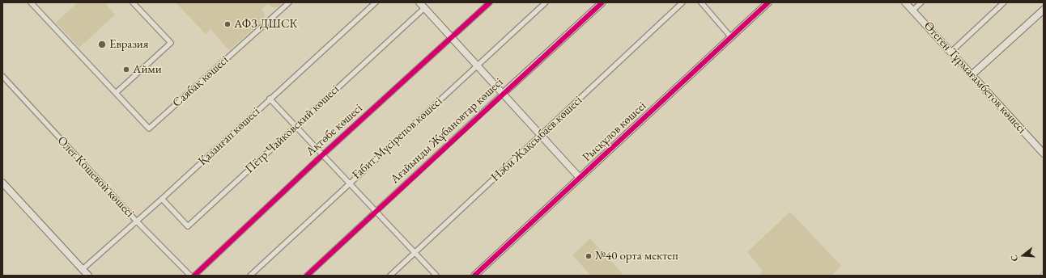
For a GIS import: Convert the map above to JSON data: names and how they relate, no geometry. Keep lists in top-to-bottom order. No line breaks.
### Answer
{"streets":{"street":["Өтеген Тұрмағамбетов көшесі","Саябақ көшесі","Пётр Чайковский көшесі","Ақтөбе көшесі","Ағайынды Жұбановтар көшесі","Рысқұлов көшсеі","Қазанғап көшесі","Ғабит Мүсірепов көшесі","Нәби Жақсыбаев көшесі","Олег Кошевой көшесі"]},"crossings":[["Пётр Чайковский көшесі","Қазанғап көшесі"],["Қазанғап көшесі","Олег Кошевой көшесі"]],"places":["АФЗ ДШСК","Евразия","Айми","№40 орта мектеп"],"north":"left"}
